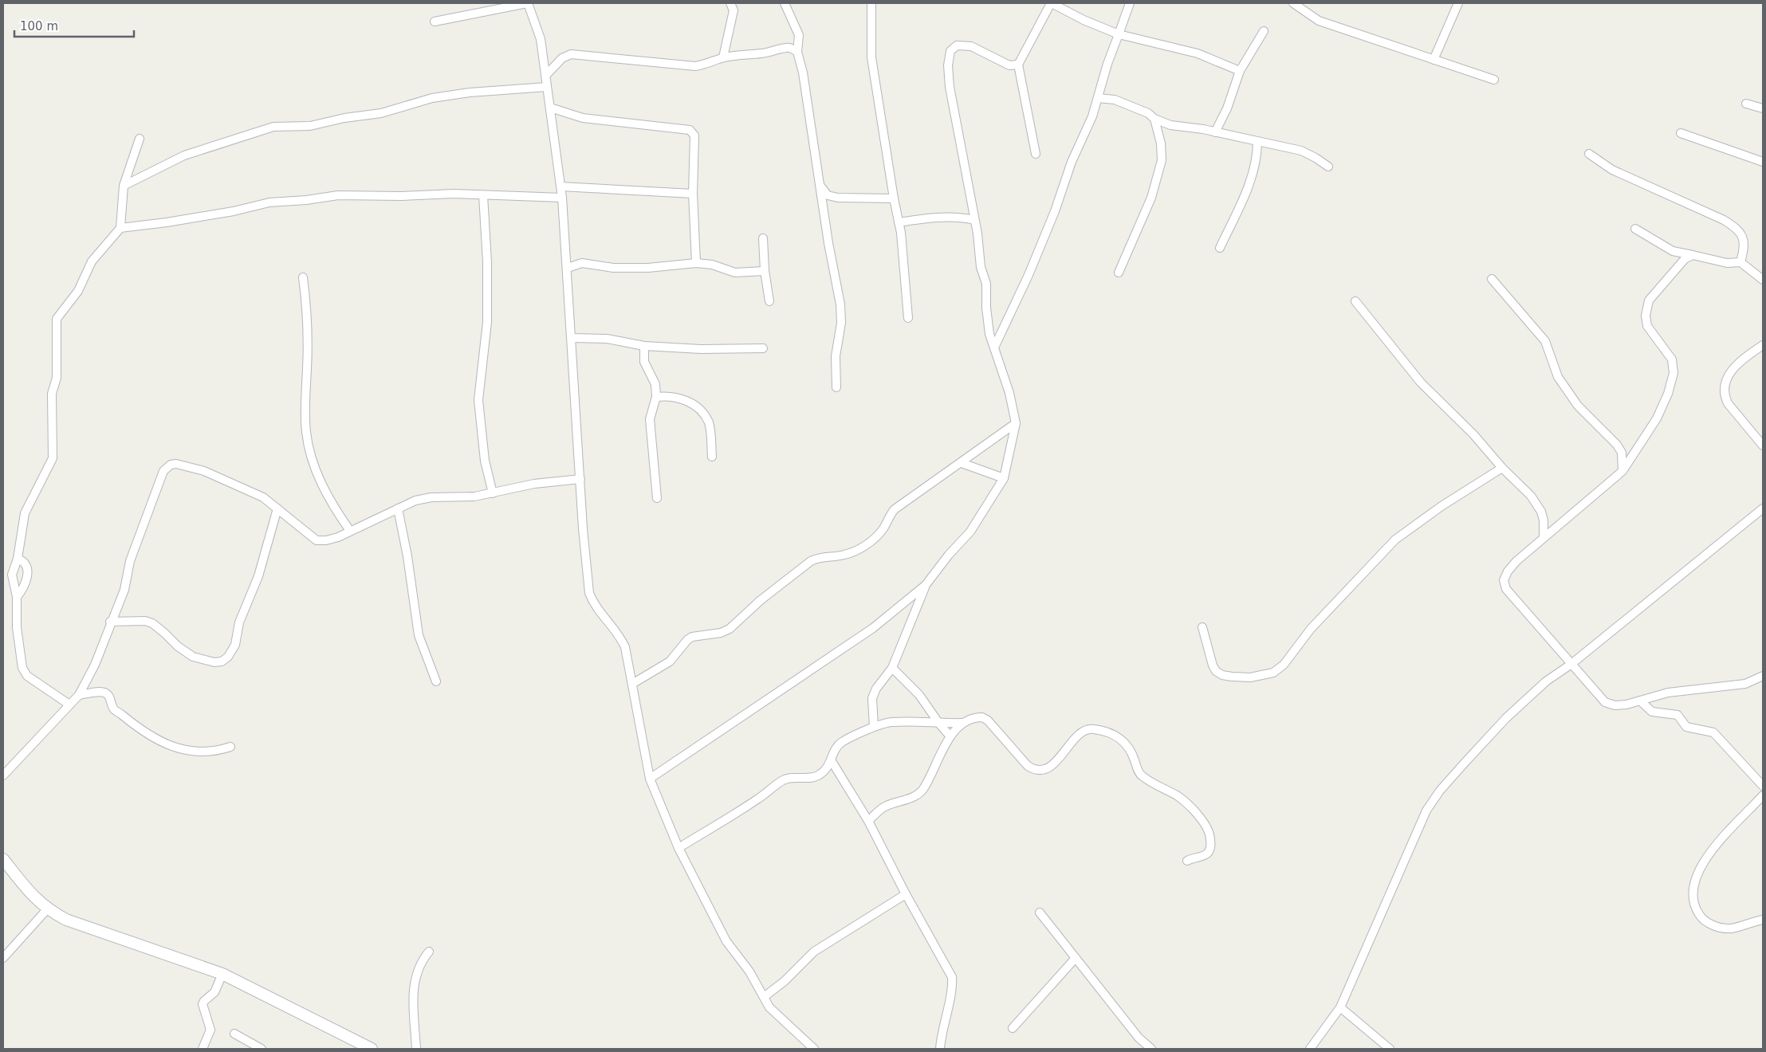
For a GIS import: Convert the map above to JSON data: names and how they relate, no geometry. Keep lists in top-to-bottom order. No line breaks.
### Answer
{"scale_bar":"100 m"}
